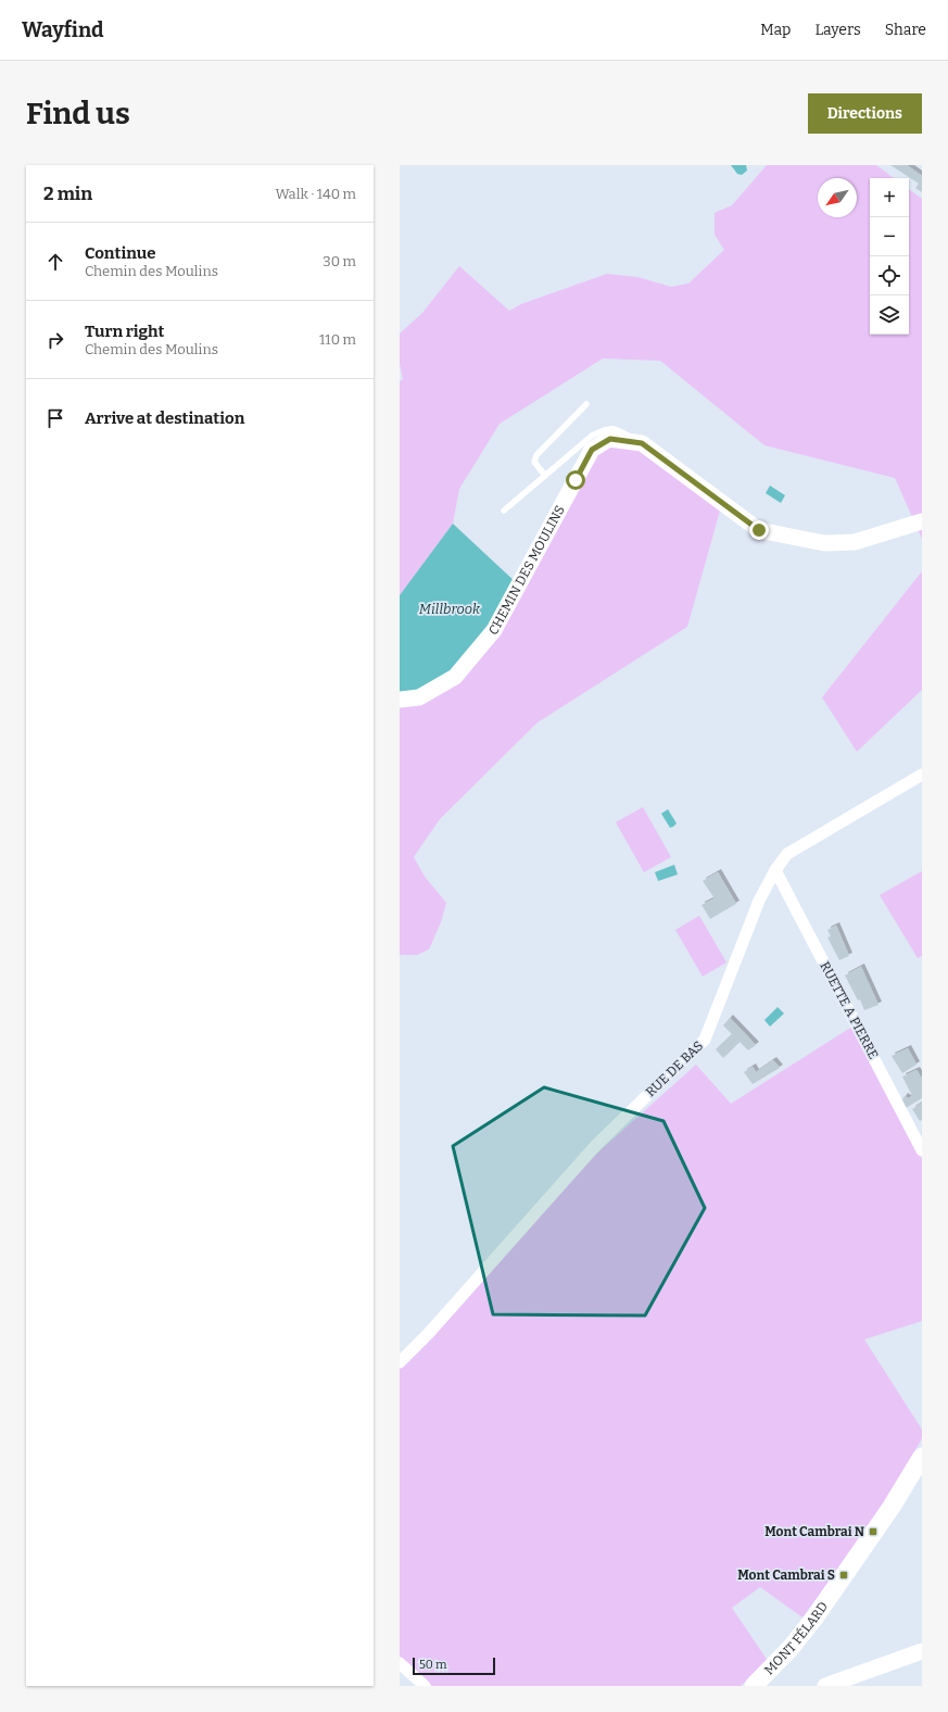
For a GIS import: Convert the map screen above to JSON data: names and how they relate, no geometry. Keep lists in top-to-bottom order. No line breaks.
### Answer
{"streets":{"main road":["MONT FÉLARD"],"street":["CHEMIN DES MOULINS","RUETTE A PIERRE","RUE DE BAS"]},"crossings":[["RUETTE A PIERRE","RUE DE BAS"]],"water":["Millbrook"],"places":{"transit":["Mont Cambrai N","Mont Cambrai S"]},"scale_bar":"50 m","north":"bottom left","page":{"header":"Wayfind","nav":["Map","Layers","Share"],"buttons":"Directions","title":"Find us","heading":["2 min","Walk · 140 m"],"map_buttons":["+","−"],"list":[["Continue","Chemin des Moulins","30 m"],["Turn right","Chemin des Moulins","110 m"],"Arrive at destination"],"scale":"50 m"}}
